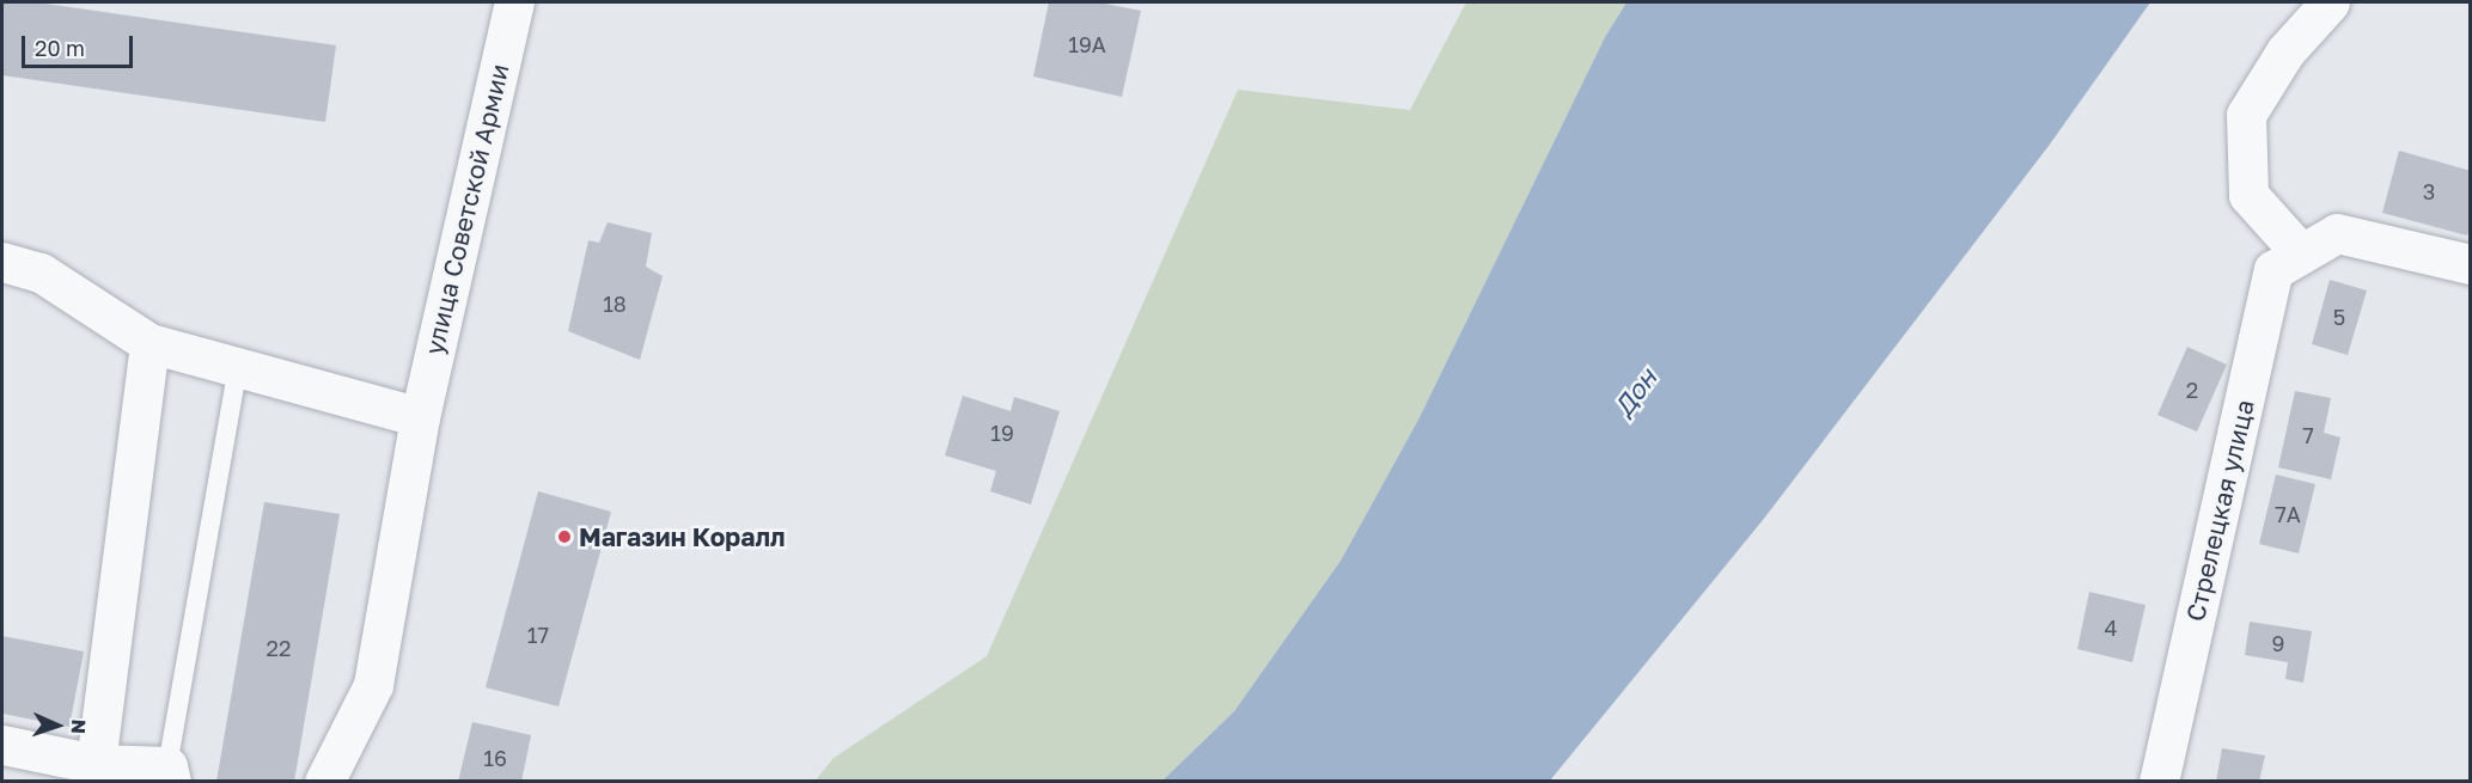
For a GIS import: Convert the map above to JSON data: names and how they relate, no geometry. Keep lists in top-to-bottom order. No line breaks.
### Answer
{"streets":{"street":["улица Советской Армии","Стрелецкая улица"]},"water":["Дон"],"places":["Магазин Коралл"],"house_numbers":["19А","3","18","5","2","19","7","7А","4","17","9","22","16"],"scale_bar":"20 m","north":"right"}
